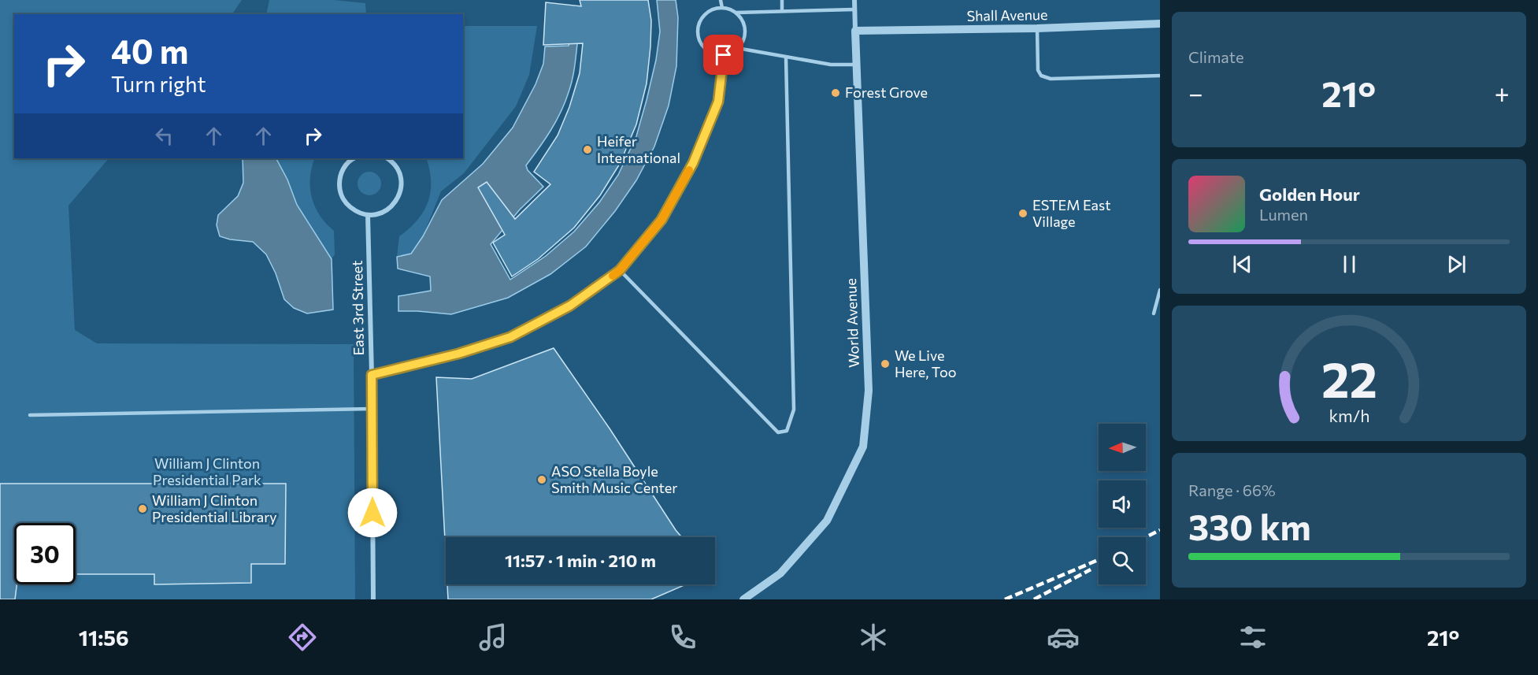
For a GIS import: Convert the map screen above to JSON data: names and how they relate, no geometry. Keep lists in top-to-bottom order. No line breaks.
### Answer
{"streets":{"street":["Shall Avenue","East 3rd Street","World Avenue"]},"crossings":[["Shall Avenue","World Avenue"]],"parks":["William J Clinton Presidential Park"],"places":["Forest Grove","Heifer International","ESTEM East Village","We Live Here, Too","ASO Stella Boyle Smith Music Center","William J Clinton Presidential Library"],"north":"left","page":{"tile":["Climate",["Range · 66%","330 km"]],"turn":["40 m","Turn right"],"heat":["−","21°","+"],"song":["Golden Hour","Lumen"],"limit":"30","trip":"11:57 · 1 min · 210 m","tabs":["11:56","21°"],"gauge":["22","km/h"]}}
